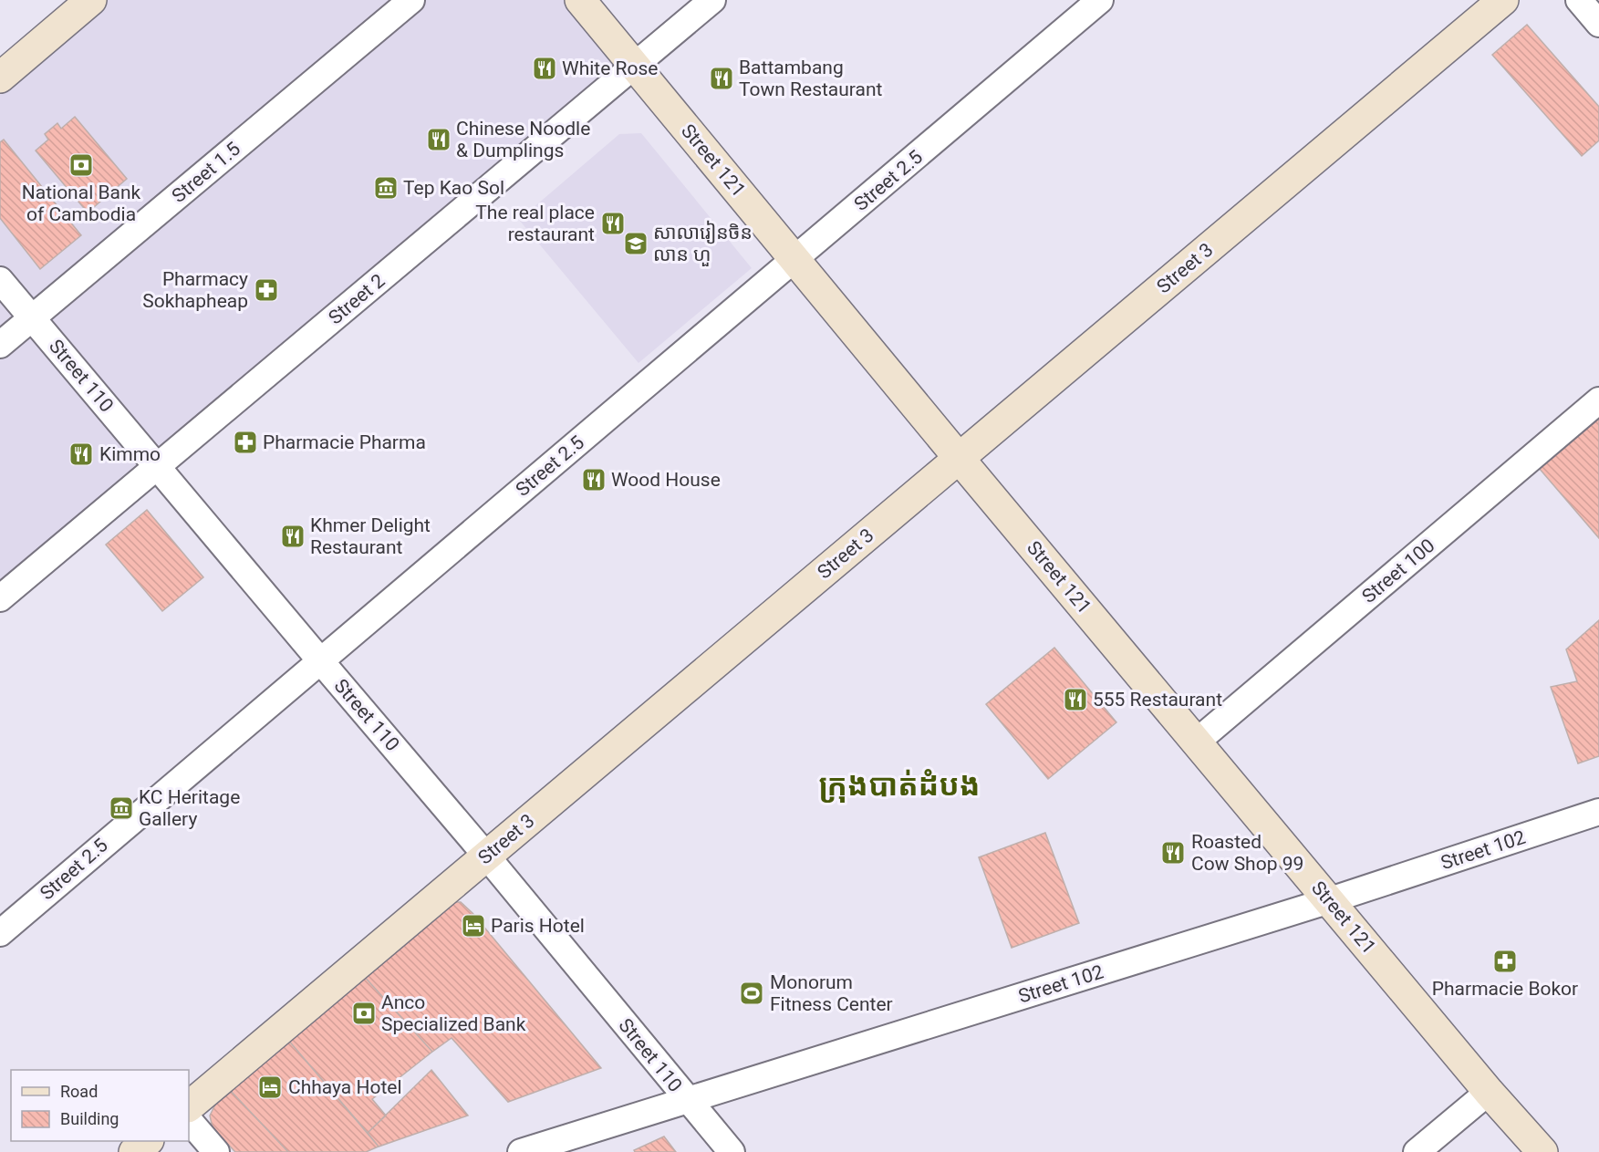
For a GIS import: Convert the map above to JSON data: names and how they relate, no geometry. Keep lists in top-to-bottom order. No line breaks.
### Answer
{"streets":{"street":["Street 121","Street 1.5","Street 2.5","Street 3","Street 2","Street 110","Street 100","Street 102"]},"crossings":[["Street 121","Street 2.5"],["Street 121","Street 3"],["Street 121","Street 2"],["Street 121","Street 100"],["Street 121","Street 102"],["Street 1.5","Street 110"],["Street 2.5","Street 110"],["Street 3","Street 110"],["Street 2","Street 110"],["Street 110","Street 102"]],"districts":["ក្រុងបាត់ដំបង"],"places":{"restaurant":["White Rose","Battambang Town Restaurant","Chinese Noodle & Dumplings","The real place restaurant","Kimmo","Wood House","Khmer Delight Restaurant","555 Restaurant","Roasted Cow Shop 99"],"bank":["National Bank of Cambodia","Anco Specialized Bank"],"museum":["Tep Kao Sol","KC Heritage Gallery"],"school or university":["សាលារៀនចិន លាន ហួ"],"pharmacy":["Pharmacy Sokhapheap","Pharmacie Pharma","Pharmacie Bokor"],"hotel":["Paris Hotel","Chhaya Hotel"],"sports":["Monorum Fitness Center"]},"legend":["Road","Building"]}
